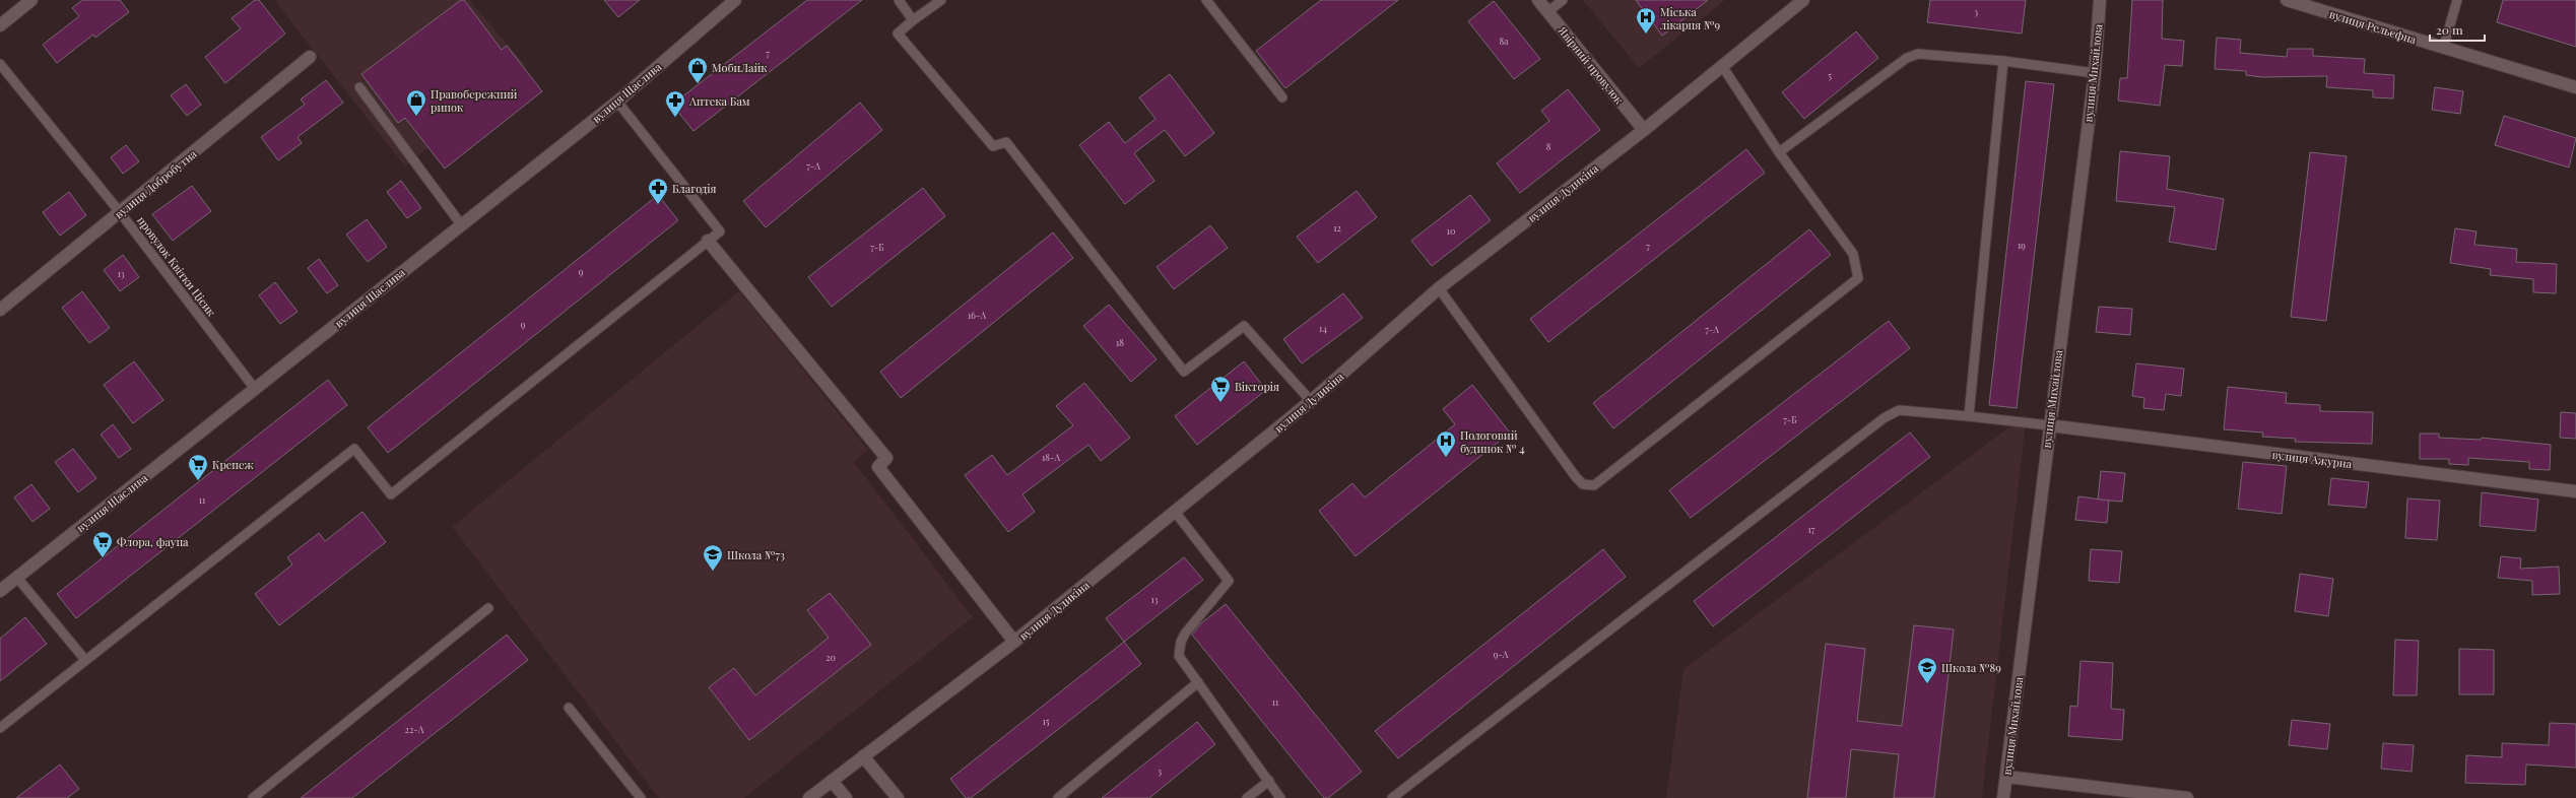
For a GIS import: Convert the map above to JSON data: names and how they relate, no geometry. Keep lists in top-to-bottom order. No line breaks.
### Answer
{"streets":{"street":["вулиця Рельєфна","Явірний провулок","вулиця Михайлова","вулиця Щаслива","вулиця Добробутна","вулиця Дудикіна","вулиця Ажурна"],"lane":["провулок Квітки Цісик"]},"crossings":[["Явірний провулок","вулиця Дудикіна"],["вулиця Михайлова","вулиця Ажурна"],["вулиця Щаслива","провулок Квітки Цісик"],["вулиця Добробутна","провулок Квітки Цісик"]],"places":{"hospital":["Міська лікарня №9","Пологовий будинок № 4"],"shop":["МобиЛайк","Правобережний ринок"],"pharmacy":["Аптека Бам","Благодія"],"supermarket":["Вікторія","Крепеж","Флора, фауна"],"school or university":["Школа №73","Школа №89"]},"house_numbers":["3","8а","7","5","8","7-А","12","10","19","7","7-Б","9","13","16-А","9","14","7-А","18","7-Б","18-А","11","17","13","9-А","20","11","15","22-А","3"],"scale_bar":"20 m"}
